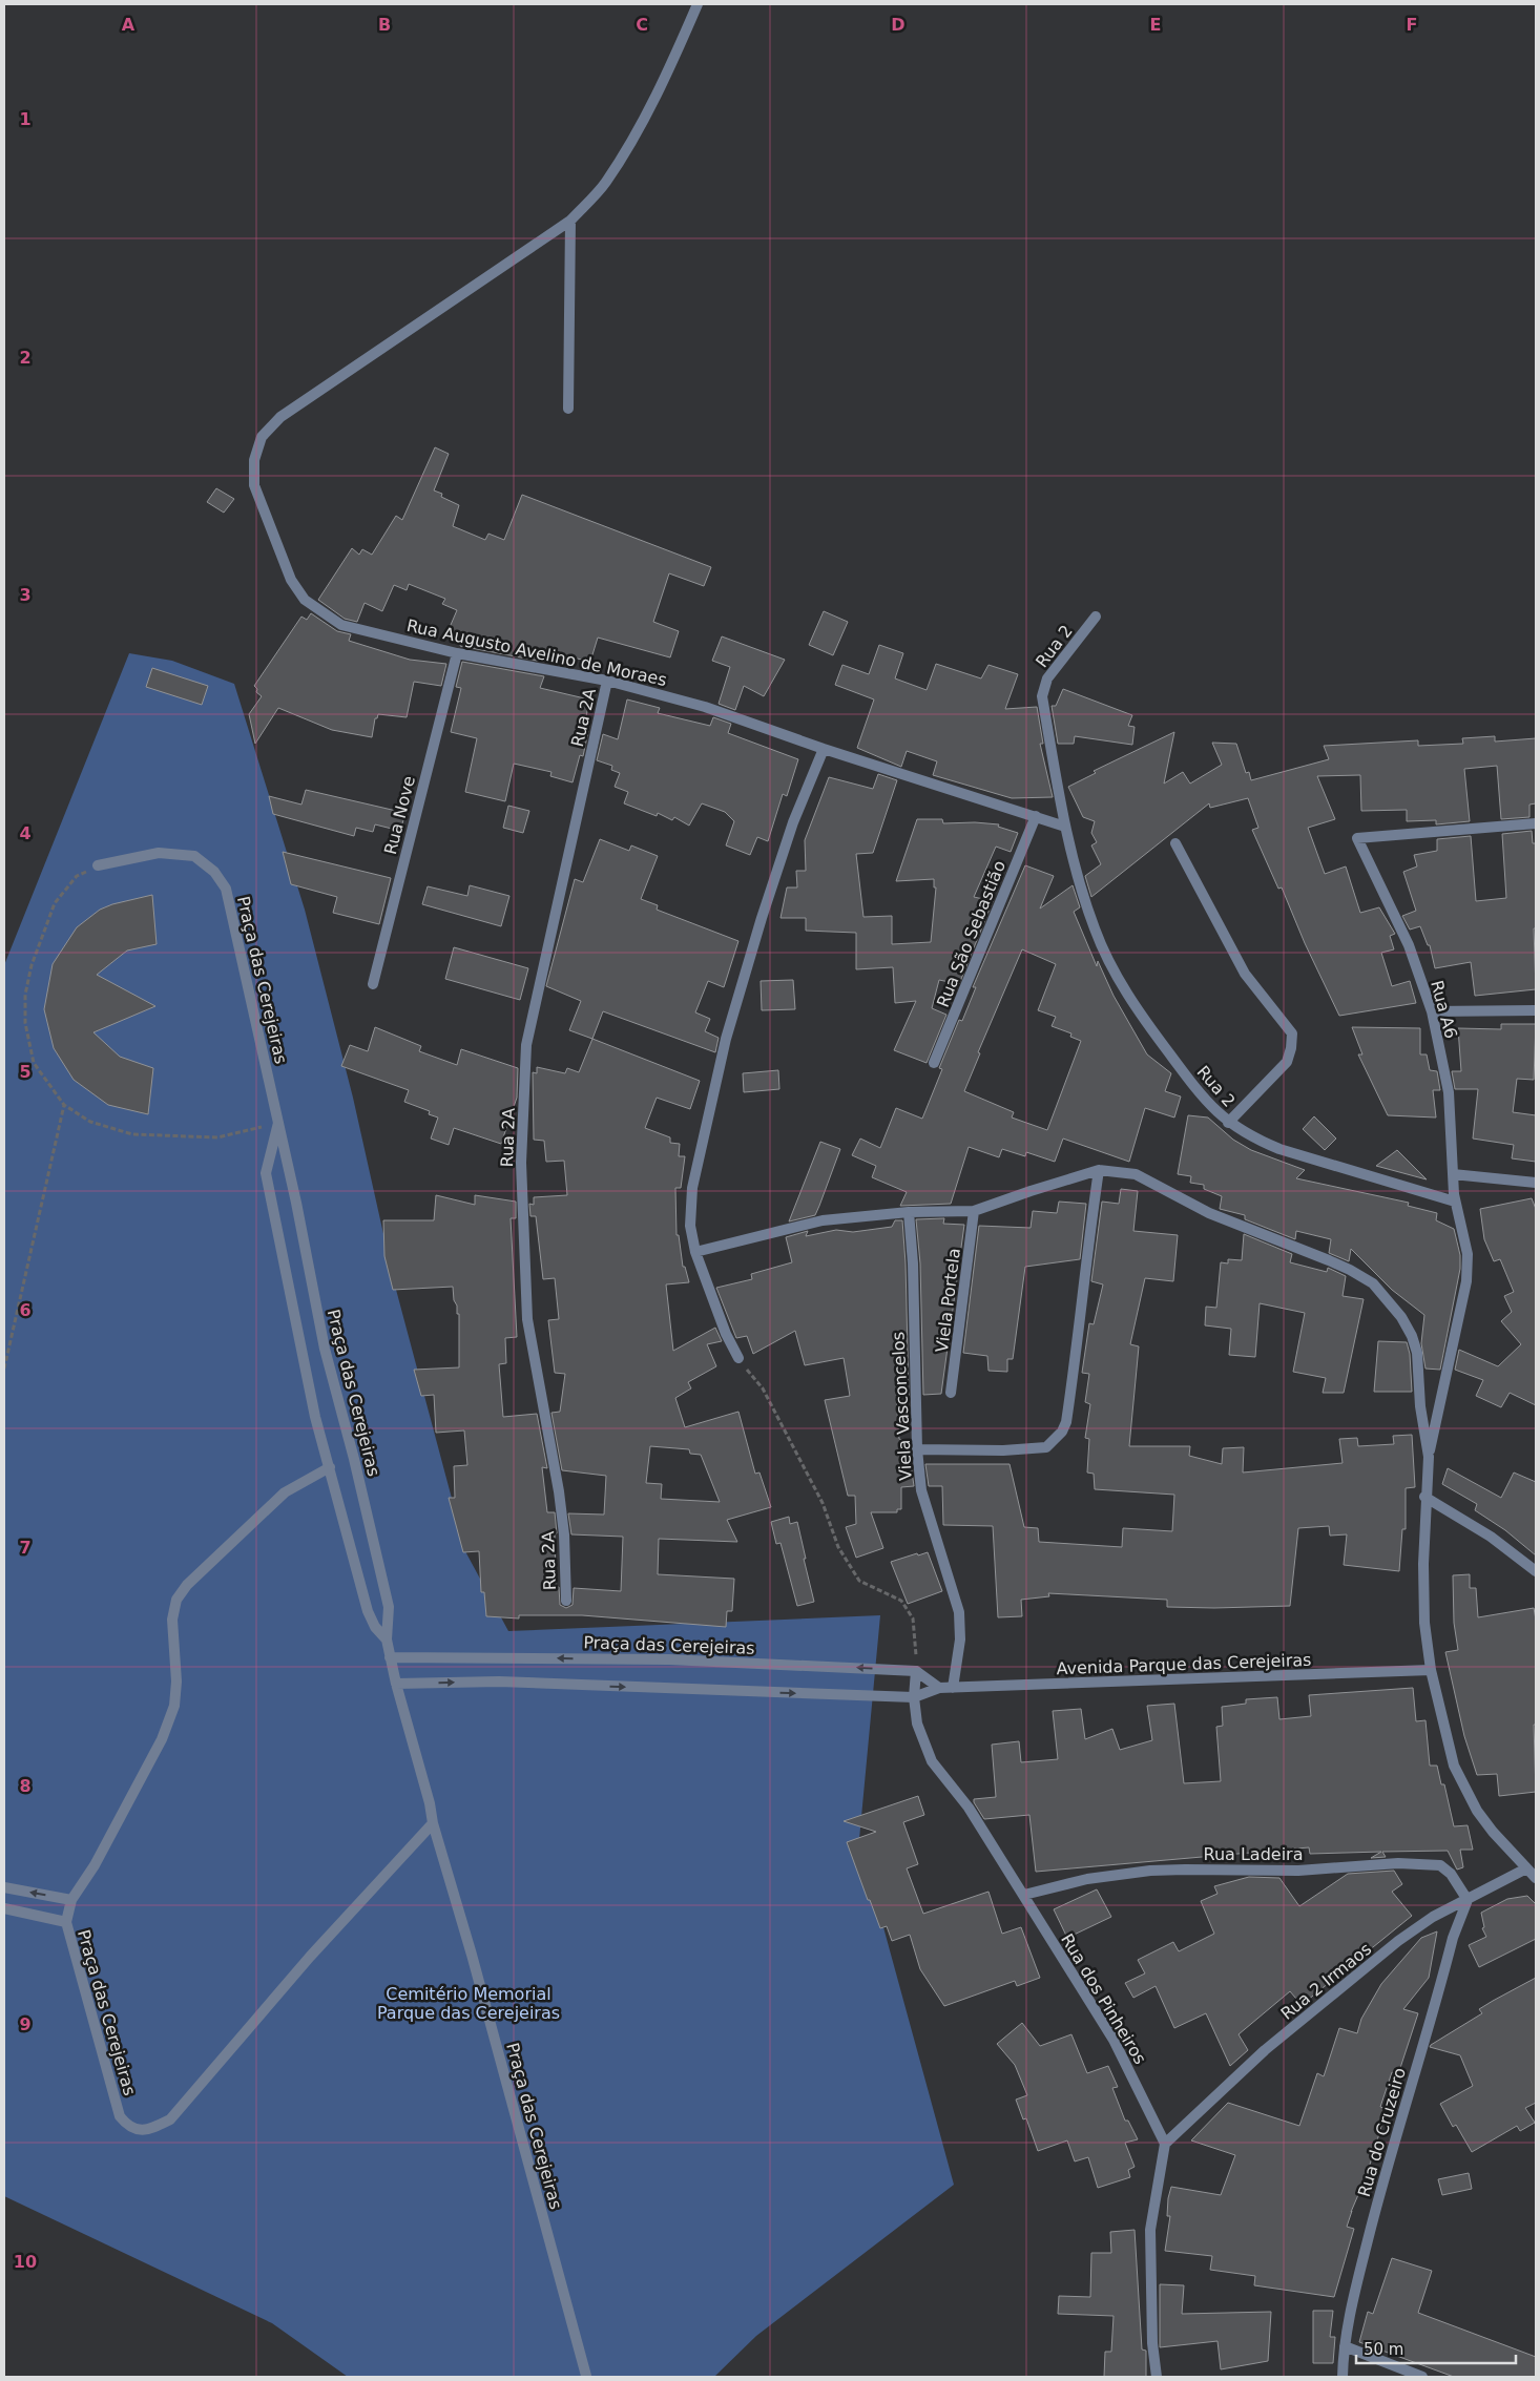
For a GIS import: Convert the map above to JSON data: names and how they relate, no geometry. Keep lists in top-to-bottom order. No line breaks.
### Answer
{"streets":{"street":["Rua 2","Rua Augusto Avelino de Moraes","Rua 2A","Rua Nove","Rua São Sebastião","Praça das Cerejeiras","Rua A6","Viela Portela","Viela Vasconcelos","Avenida Parque das Cerejeiras","Rua Ladeira","Rua 2 Irmaos","Rua dos Pinheiros","Rua do Cruzeiro"]},"crossings":[["Rua 2","Rua Augusto Avelino de Moraes"],["Rua 2","Rua A6"],["Rua Augusto Avelino de Moraes","Rua 2A"],["Rua Augusto Avelino de Moraes","Rua Nove"],["Rua Augusto Avelino de Moraes","Rua São Sebastião"],["Praça das Cerejeiras","Avenida Parque das Cerejeiras"],["Praça das Cerejeiras","Rua dos Pinheiros"],["Viela Vasconcelos","Avenida Parque das Cerejeiras"],["Avenida Parque das Cerejeiras","Rua dos Pinheiros"],["Rua Ladeira","Rua 2 Irmaos"],["Rua Ladeira","Rua dos Pinheiros"],["Rua Ladeira","Rua do Cruzeiro"],["Rua 2 Irmaos","Rua dos Pinheiros"],["Rua 2 Irmaos","Rua do Cruzeiro"]],"parks":["Cemitério Memorial Parque das Cerejeiras"],"scale_bar":"50 m","grid":{"columns":["A","B","C","D","E","F"],"rows":["1","2","3","4","5","6","7","8","9","10"]}}
